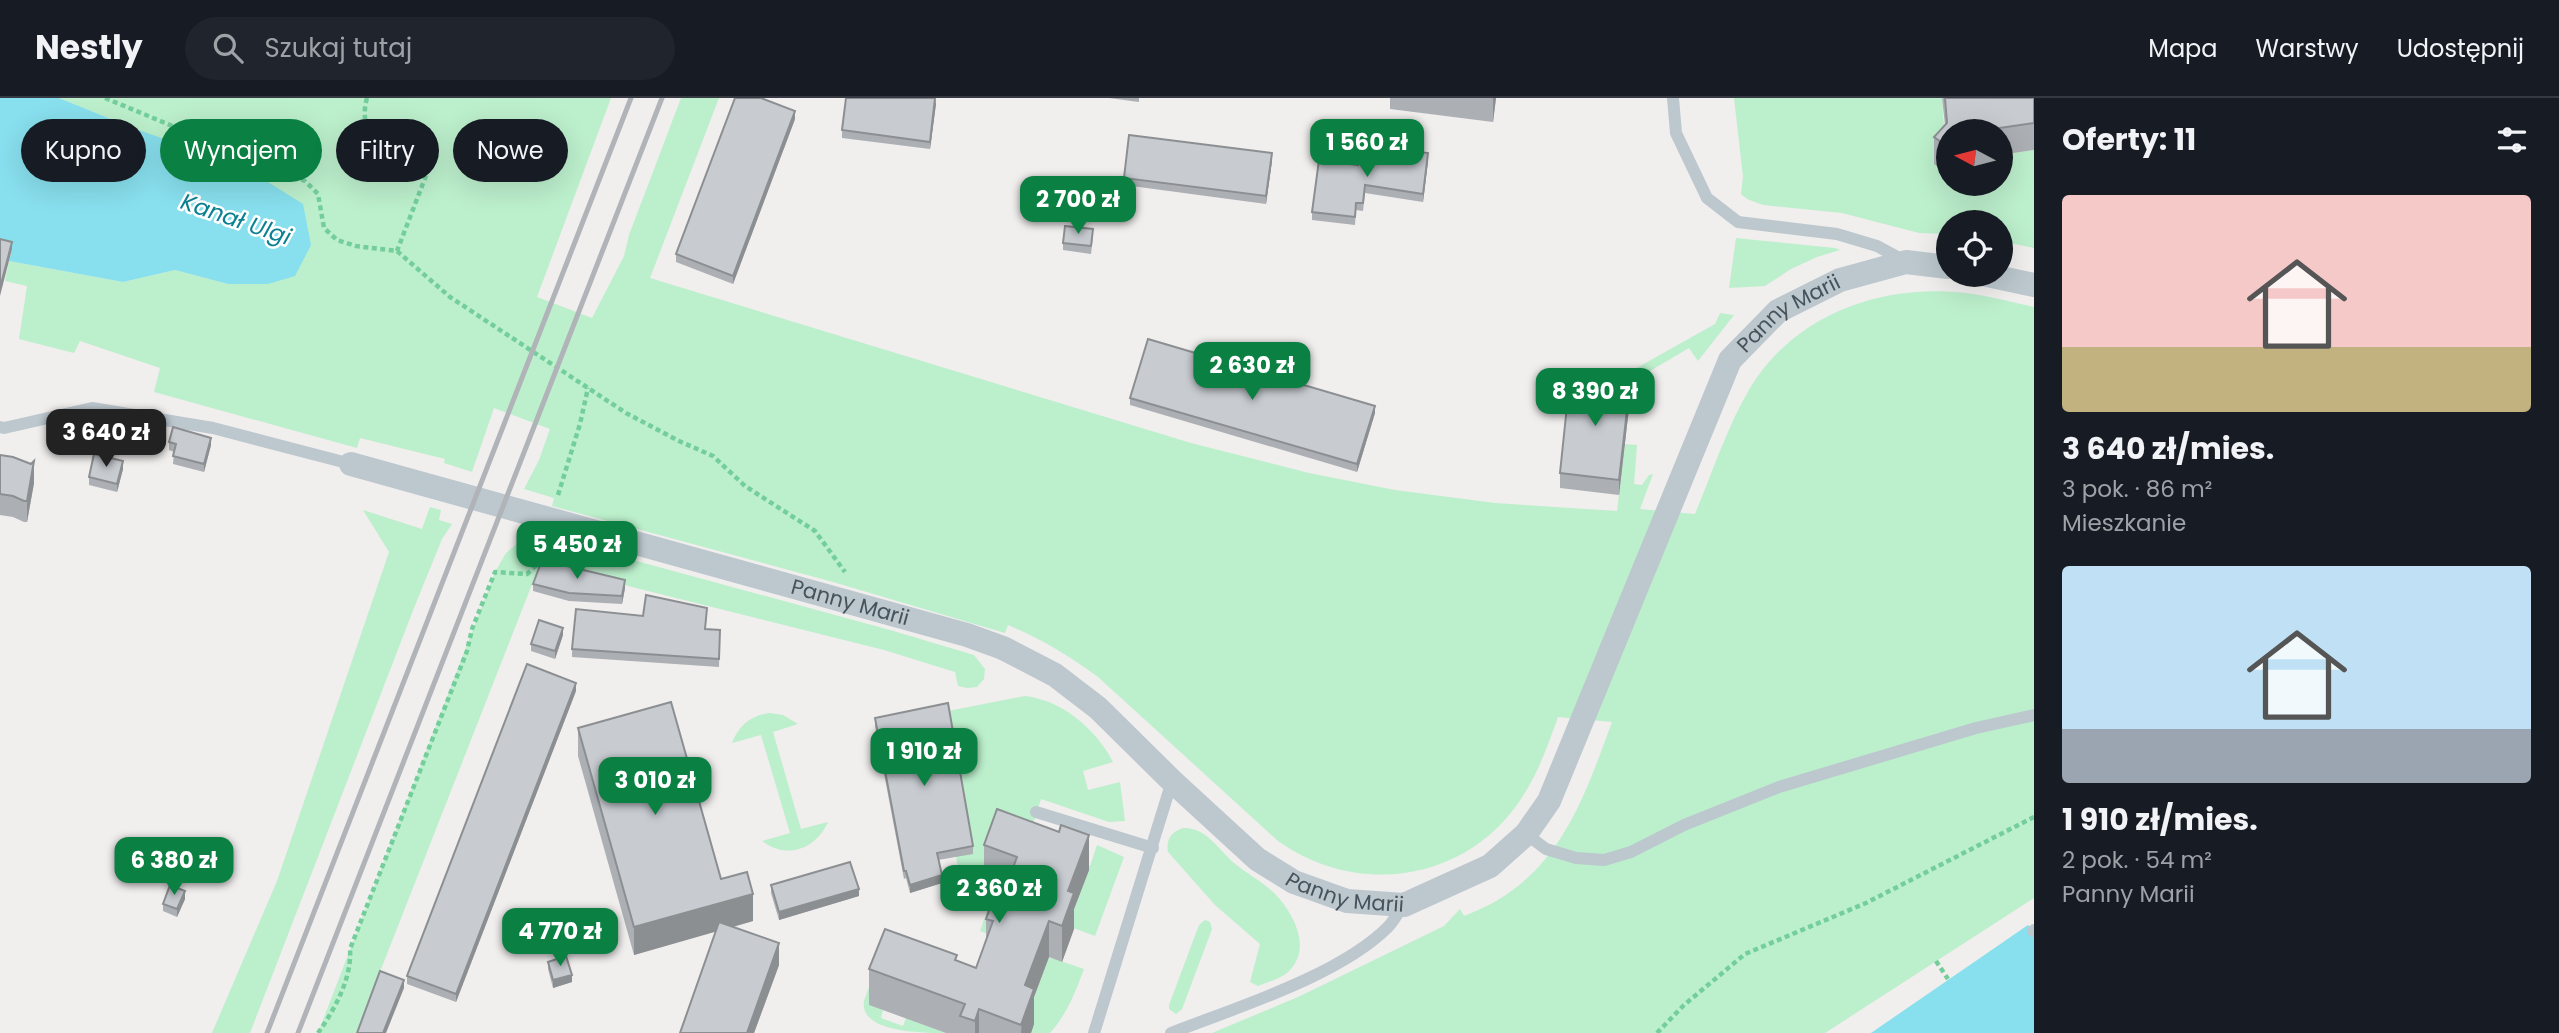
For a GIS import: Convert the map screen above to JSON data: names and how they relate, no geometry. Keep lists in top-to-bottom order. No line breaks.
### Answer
{"streets":{"street":["Panny Marii"]},"water":["Kanał Ulgi"],"north":"left","page":{"header":"Nestly","search":"Szukaj tutaj","nav":["Mapa","Warstwy","Udostępnij"],"heading":"Oferty: 11","price":["1 560 zł","2 700 zł","2 630 zł","8 390 zł","3 640 zł","5 450 zł","1 910 zł","3 010 zł","6 380 zł","2 360 zł","4 770 zł"],"chip":["Kupno","Wynajem","Filtry","Nowe"],"list":[{"name":"3 640 zł/mies.","note":"3 pok. · 86 m² · Mieszkanie"},{"name":"1 910 zł/mies.","note":"2 pok. · 54 m² · Panny Marii"}]}}
